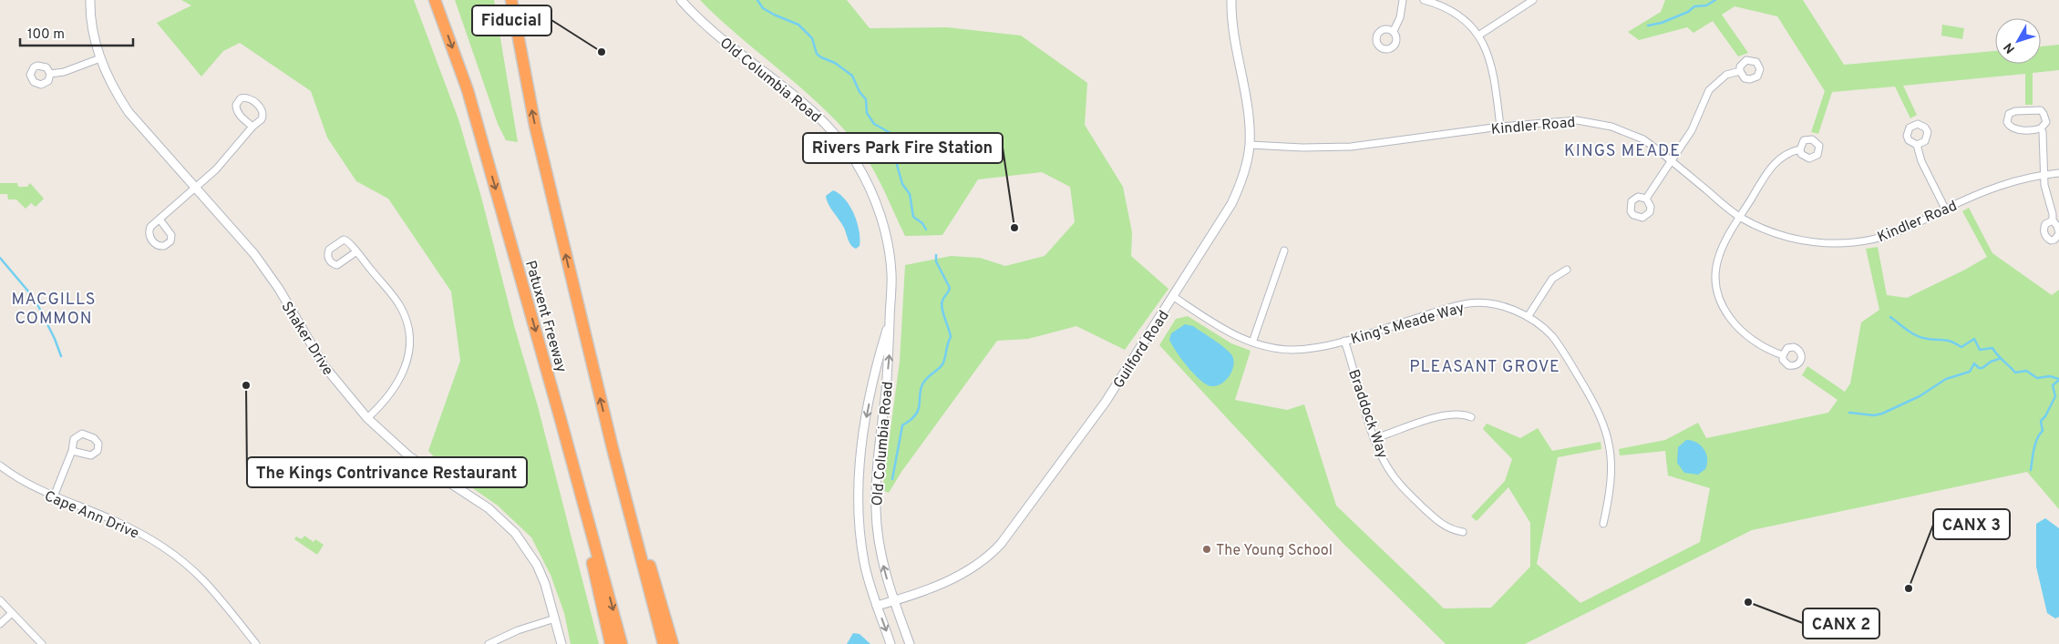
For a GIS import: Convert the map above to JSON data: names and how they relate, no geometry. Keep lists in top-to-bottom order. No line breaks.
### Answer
{"streets":{"highway":["Patuxent Freeway"],"street":["Old Columbia Road","Kindler Road","King's Meade Way","Shaker Drive","Guilford Road","Braddock Way","Cape Ann Drive"]},"crossings":[["Old Columbia Road","Guilford Road"],["Kindler Road","Guilford Road"],["King's Meade Way","Guilford Road"],["King's Meade Way","Braddock Way"]],"districts":["KINGS MEADE","MACGILLS COMMON","PLEASANT GROVE"],"places":["Fiducial","Rivers Park Fire Station","The Kings Contrivance Restaurant","The Young School","CANX 3","CANX 2"],"scale_bar":"100 m","north":"bottom left"}
